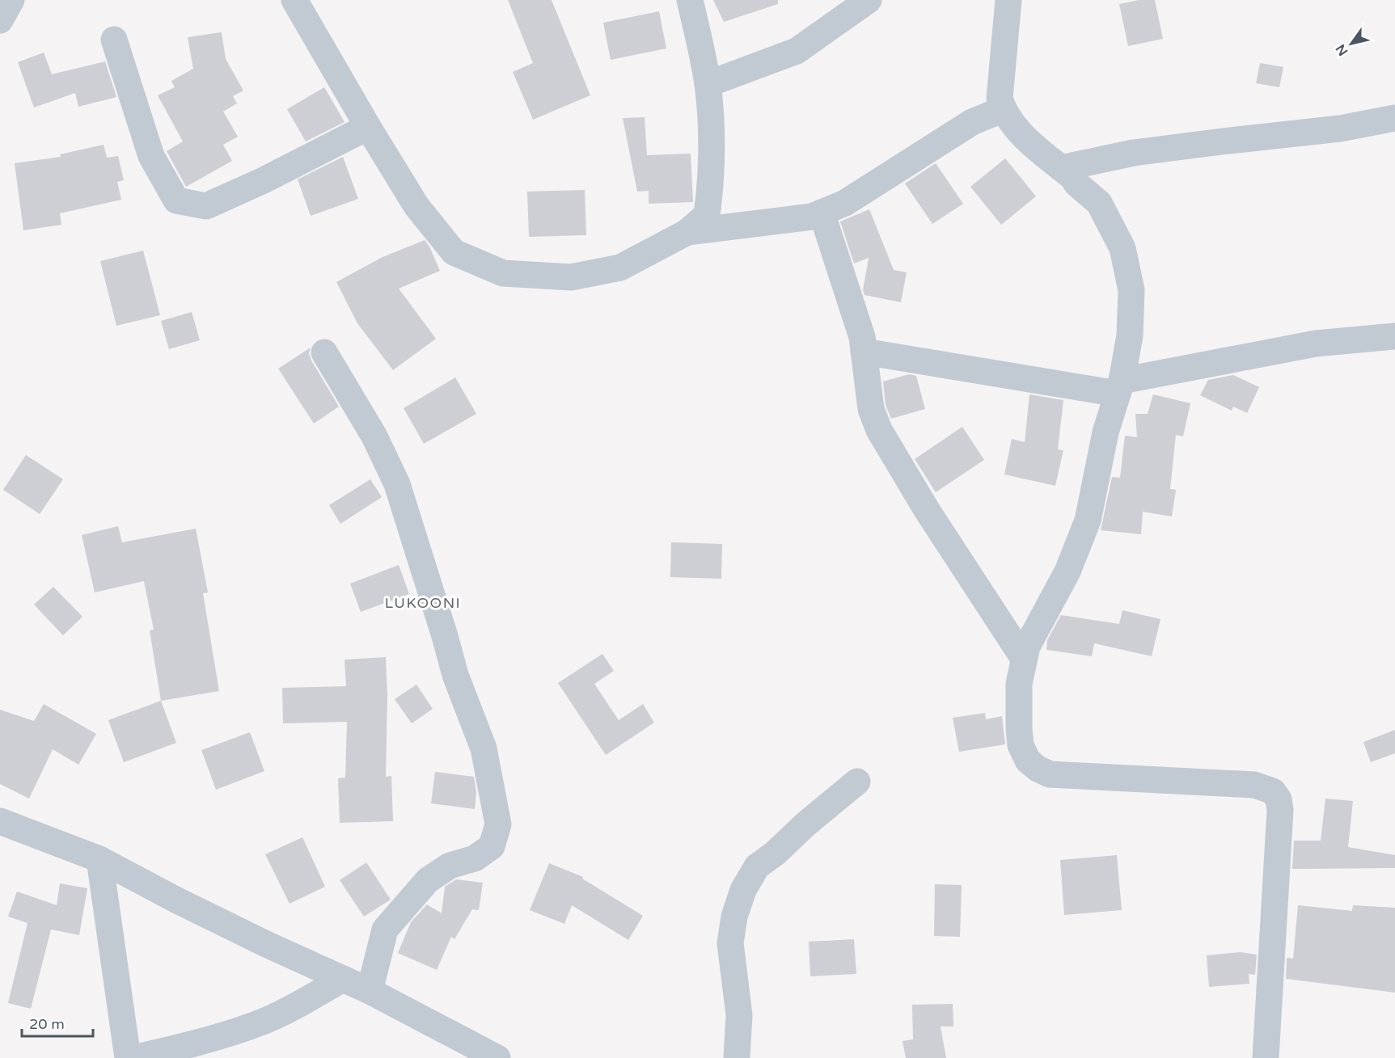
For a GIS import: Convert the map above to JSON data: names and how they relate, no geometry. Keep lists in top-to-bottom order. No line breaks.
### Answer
{"districts":["LUKOONI"],"scale_bar":"20 m","north":"bottom left"}
